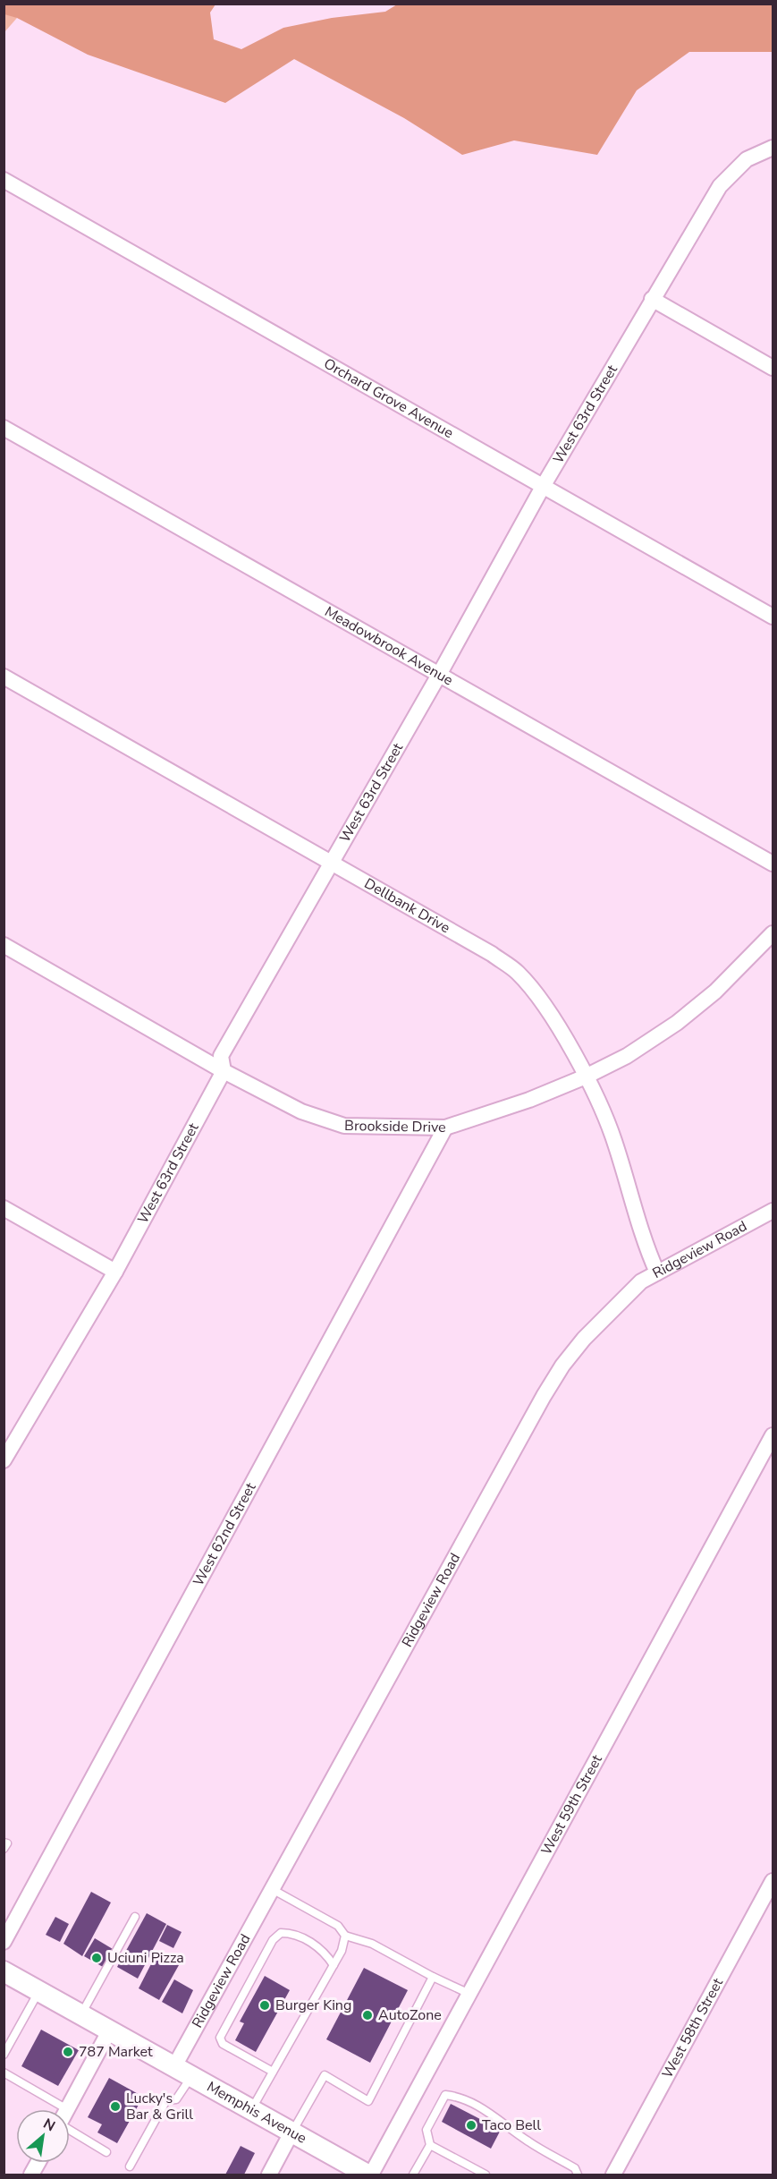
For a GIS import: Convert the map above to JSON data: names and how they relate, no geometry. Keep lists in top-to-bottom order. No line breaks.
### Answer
{"streets":{"main road":["Memphis Avenue"],"street":["Orchard Grove Avenue","West 63rd Street","Meadowbrook Avenue","Dellbank Drive","Brookside Drive","Ridgeview Road","West 62nd Street","West 59th Street","West 58th Street"]},"crossings":[["Orchard Grove Avenue","West 63rd Street"],["West 63rd Street","Meadowbrook Avenue"],["West 63rd Street","Dellbank Drive"],["West 63rd Street","Brookside Drive"],["Dellbank Drive","Brookside Drive"],["Dellbank Drive","Ridgeview Road"],["Brookside Drive","West 62nd Street"],["Ridgeview Road","Memphis Avenue"],["West 59th Street","Memphis Avenue"]],"places":["Uciuni Pizza","Burger King","AutoZone","787 Market","Lucky's Bar & Grill","Taco Bell"],"north":"top right"}
